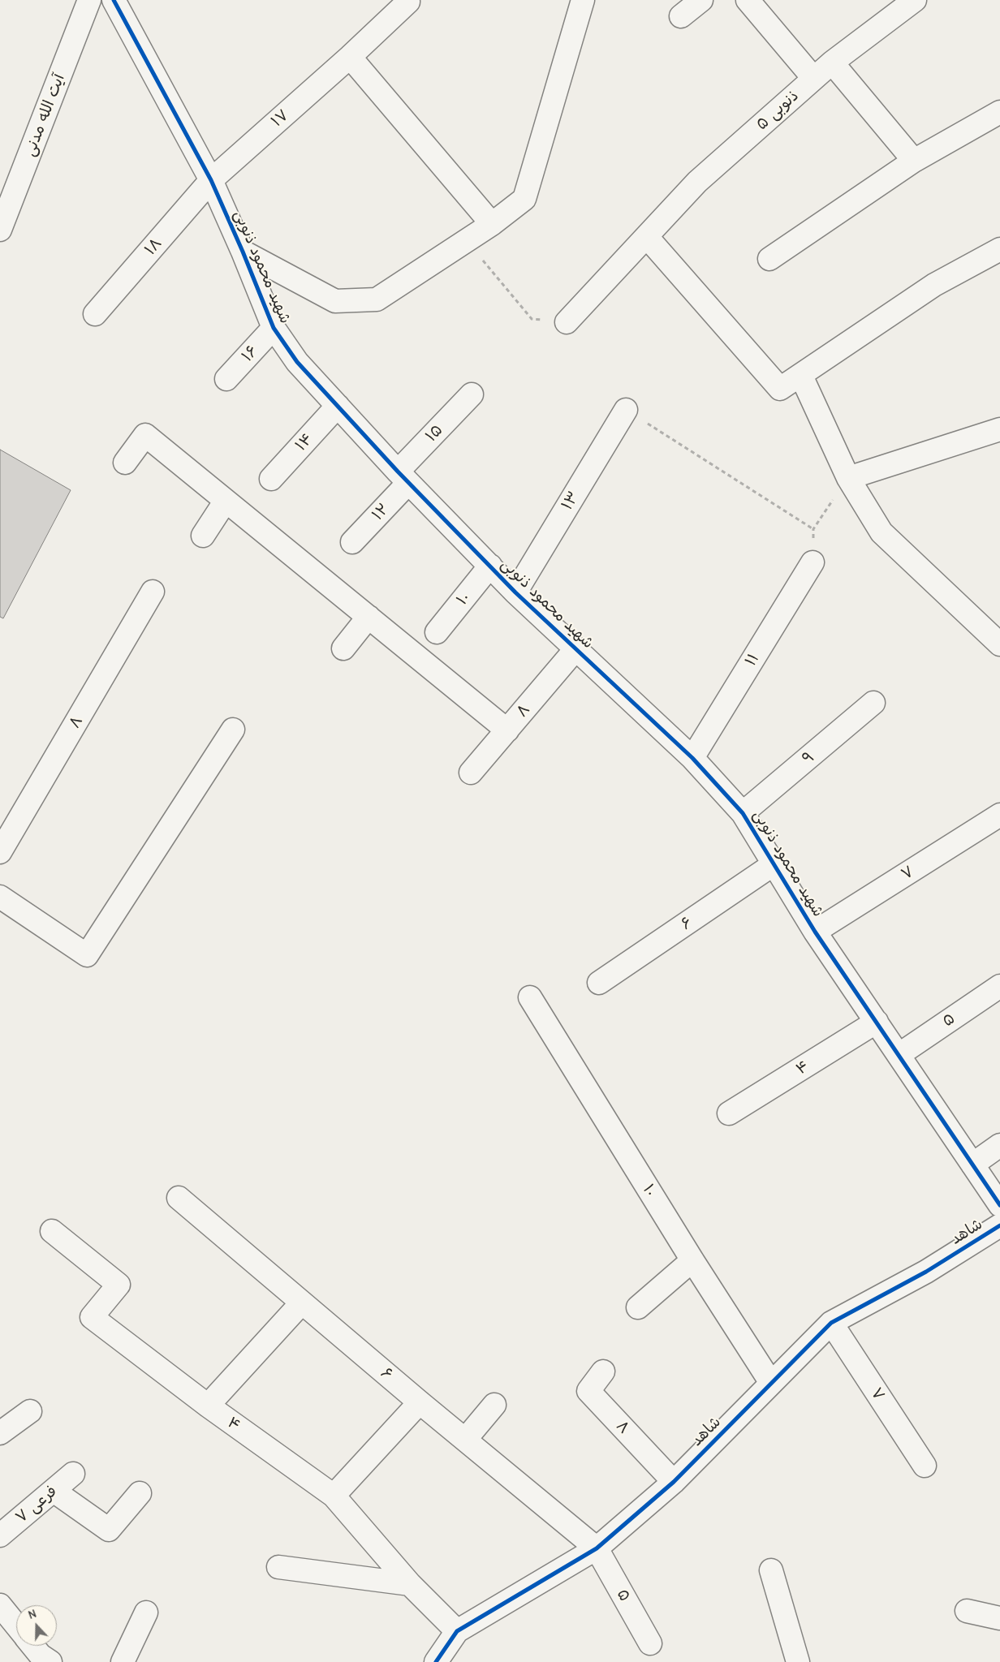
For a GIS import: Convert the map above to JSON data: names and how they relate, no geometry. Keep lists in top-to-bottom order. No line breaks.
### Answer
{"streets":{"street":["ذنوبی ۵","آیت الله مدنی","۱۷","۱۸","شهید محمود ذنوبی","۱۶","۱۵","۱۴","۱۳","۱۲","۱۰","۱۱","۸","۹","۷","۶","۵","۴","شاهد","فرعی ۷"]},"crossings":[["۱۷","۱۸"],["۱۷","شهید محمود ذنوبی"],["۱۸","شهید محمود ذنوبی"],["شهید محمود ذنوبی","۱۶"],["شهید محمود ذنوبی","۱۵"],["شهید محمود ذنوبی","۱۴"],["شهید محمود ذنوبی","۱۳"],["شهید محمود ذنوبی","۱۲"],["شهید محمود ذنوبی","۱۰"],["شهید محمود ذنوبی","۱۱"],["شهید محمود ذنوبی","۸"],["شهید محمود ذنوبی","۹"],["شهید محمود ذنوبی","۷"],["شهید محمود ذنوبی","۶"],["شهید محمود ذنوبی","۵"],["شهید محمود ذنوبی","۴"],["۱۵","۱۲"],["۱۰","شاهد"],["۸","شاهد"],["۷","شاهد"],["۶","۵"],["۶","شاهد"],["۵","شاهد"],["۴","شاهد"]],"north":"top"}
